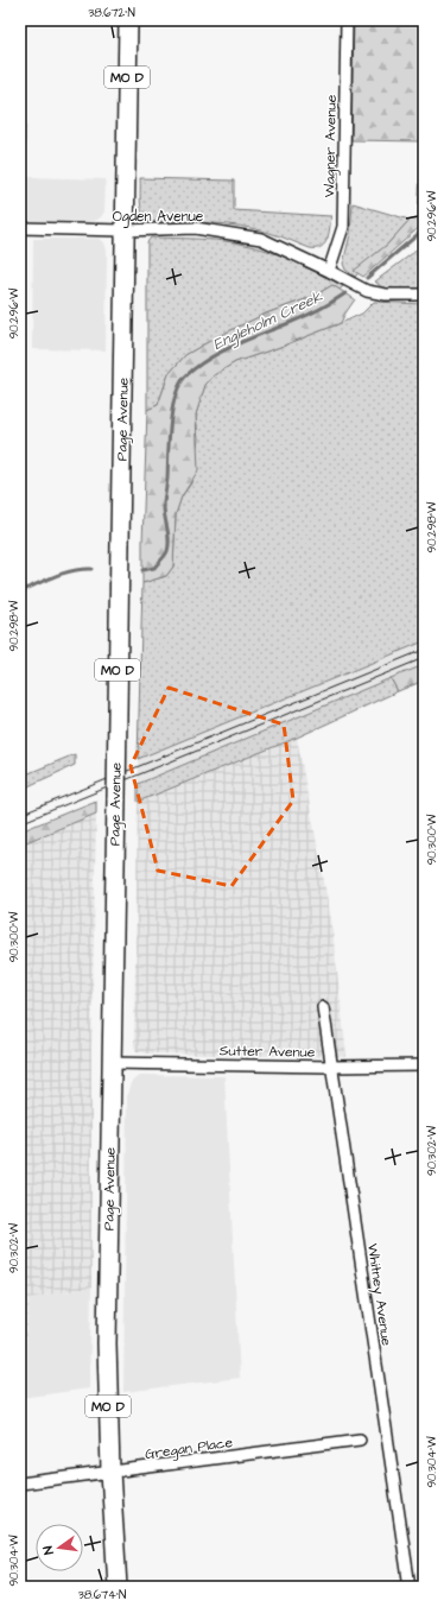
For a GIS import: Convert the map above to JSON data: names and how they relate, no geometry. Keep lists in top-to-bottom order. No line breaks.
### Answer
{"streets":{"main road":["MO D","Page Avenue"],"street":["Wagner Avenue","Ogden Avenue","Sutter Avenue","Whitney Avenue","Gregan Place"]},"crossings":[["Wagner Avenue","Ogden Avenue"],["Ogden Avenue","Page Avenue"],["Page Avenue","Sutter Avenue"],["Page Avenue","Gregan Place"],["Sutter Avenue","Whitney Avenue"]],"water":["Engleholm Creek"],"north":"left","coordinates":["38.672°N","90.296°W","90.298°W","90.300°W","90.302°W","90.304°W","38.674°N"]}
